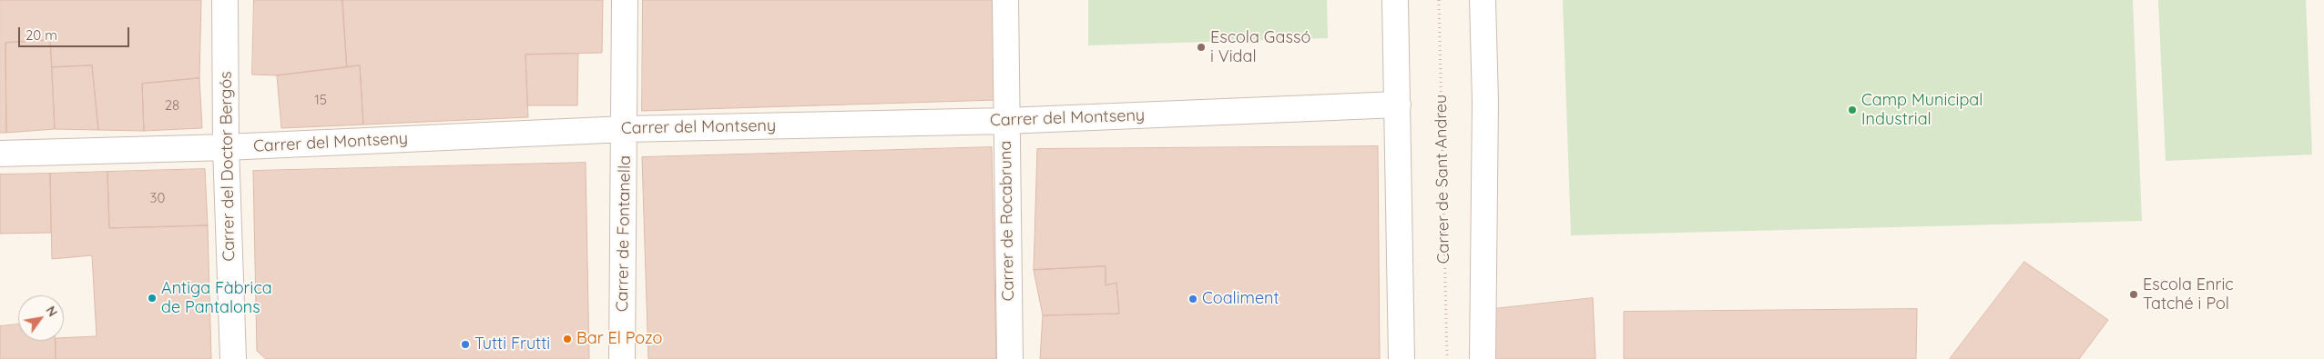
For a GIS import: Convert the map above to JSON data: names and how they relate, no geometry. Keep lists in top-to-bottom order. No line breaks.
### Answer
{"streets":{"street":["Carrer del Montseny","Carrer del Doctor Bergós","Carrer de Rocabruna","Carrer de Fontanella"],"path":["Carrer de Sant Andreu"]},"crossings":[["Carrer del Montseny","Carrer del Doctor Bergós"],["Carrer del Montseny","Carrer de Rocabruna"],["Carrer del Montseny","Carrer de Fontanella"]],"places":["Escola Gassó i Vidal","Camp Municipal Industrial","Escola Enric Tatché i Pol","Antiga Fàbrica de Pantalons","Coaliment","Bar El Pozo","Tutti Frutti"],"house_numbers":["15","28","30"],"scale_bar":"20 m","north":"top right"}
